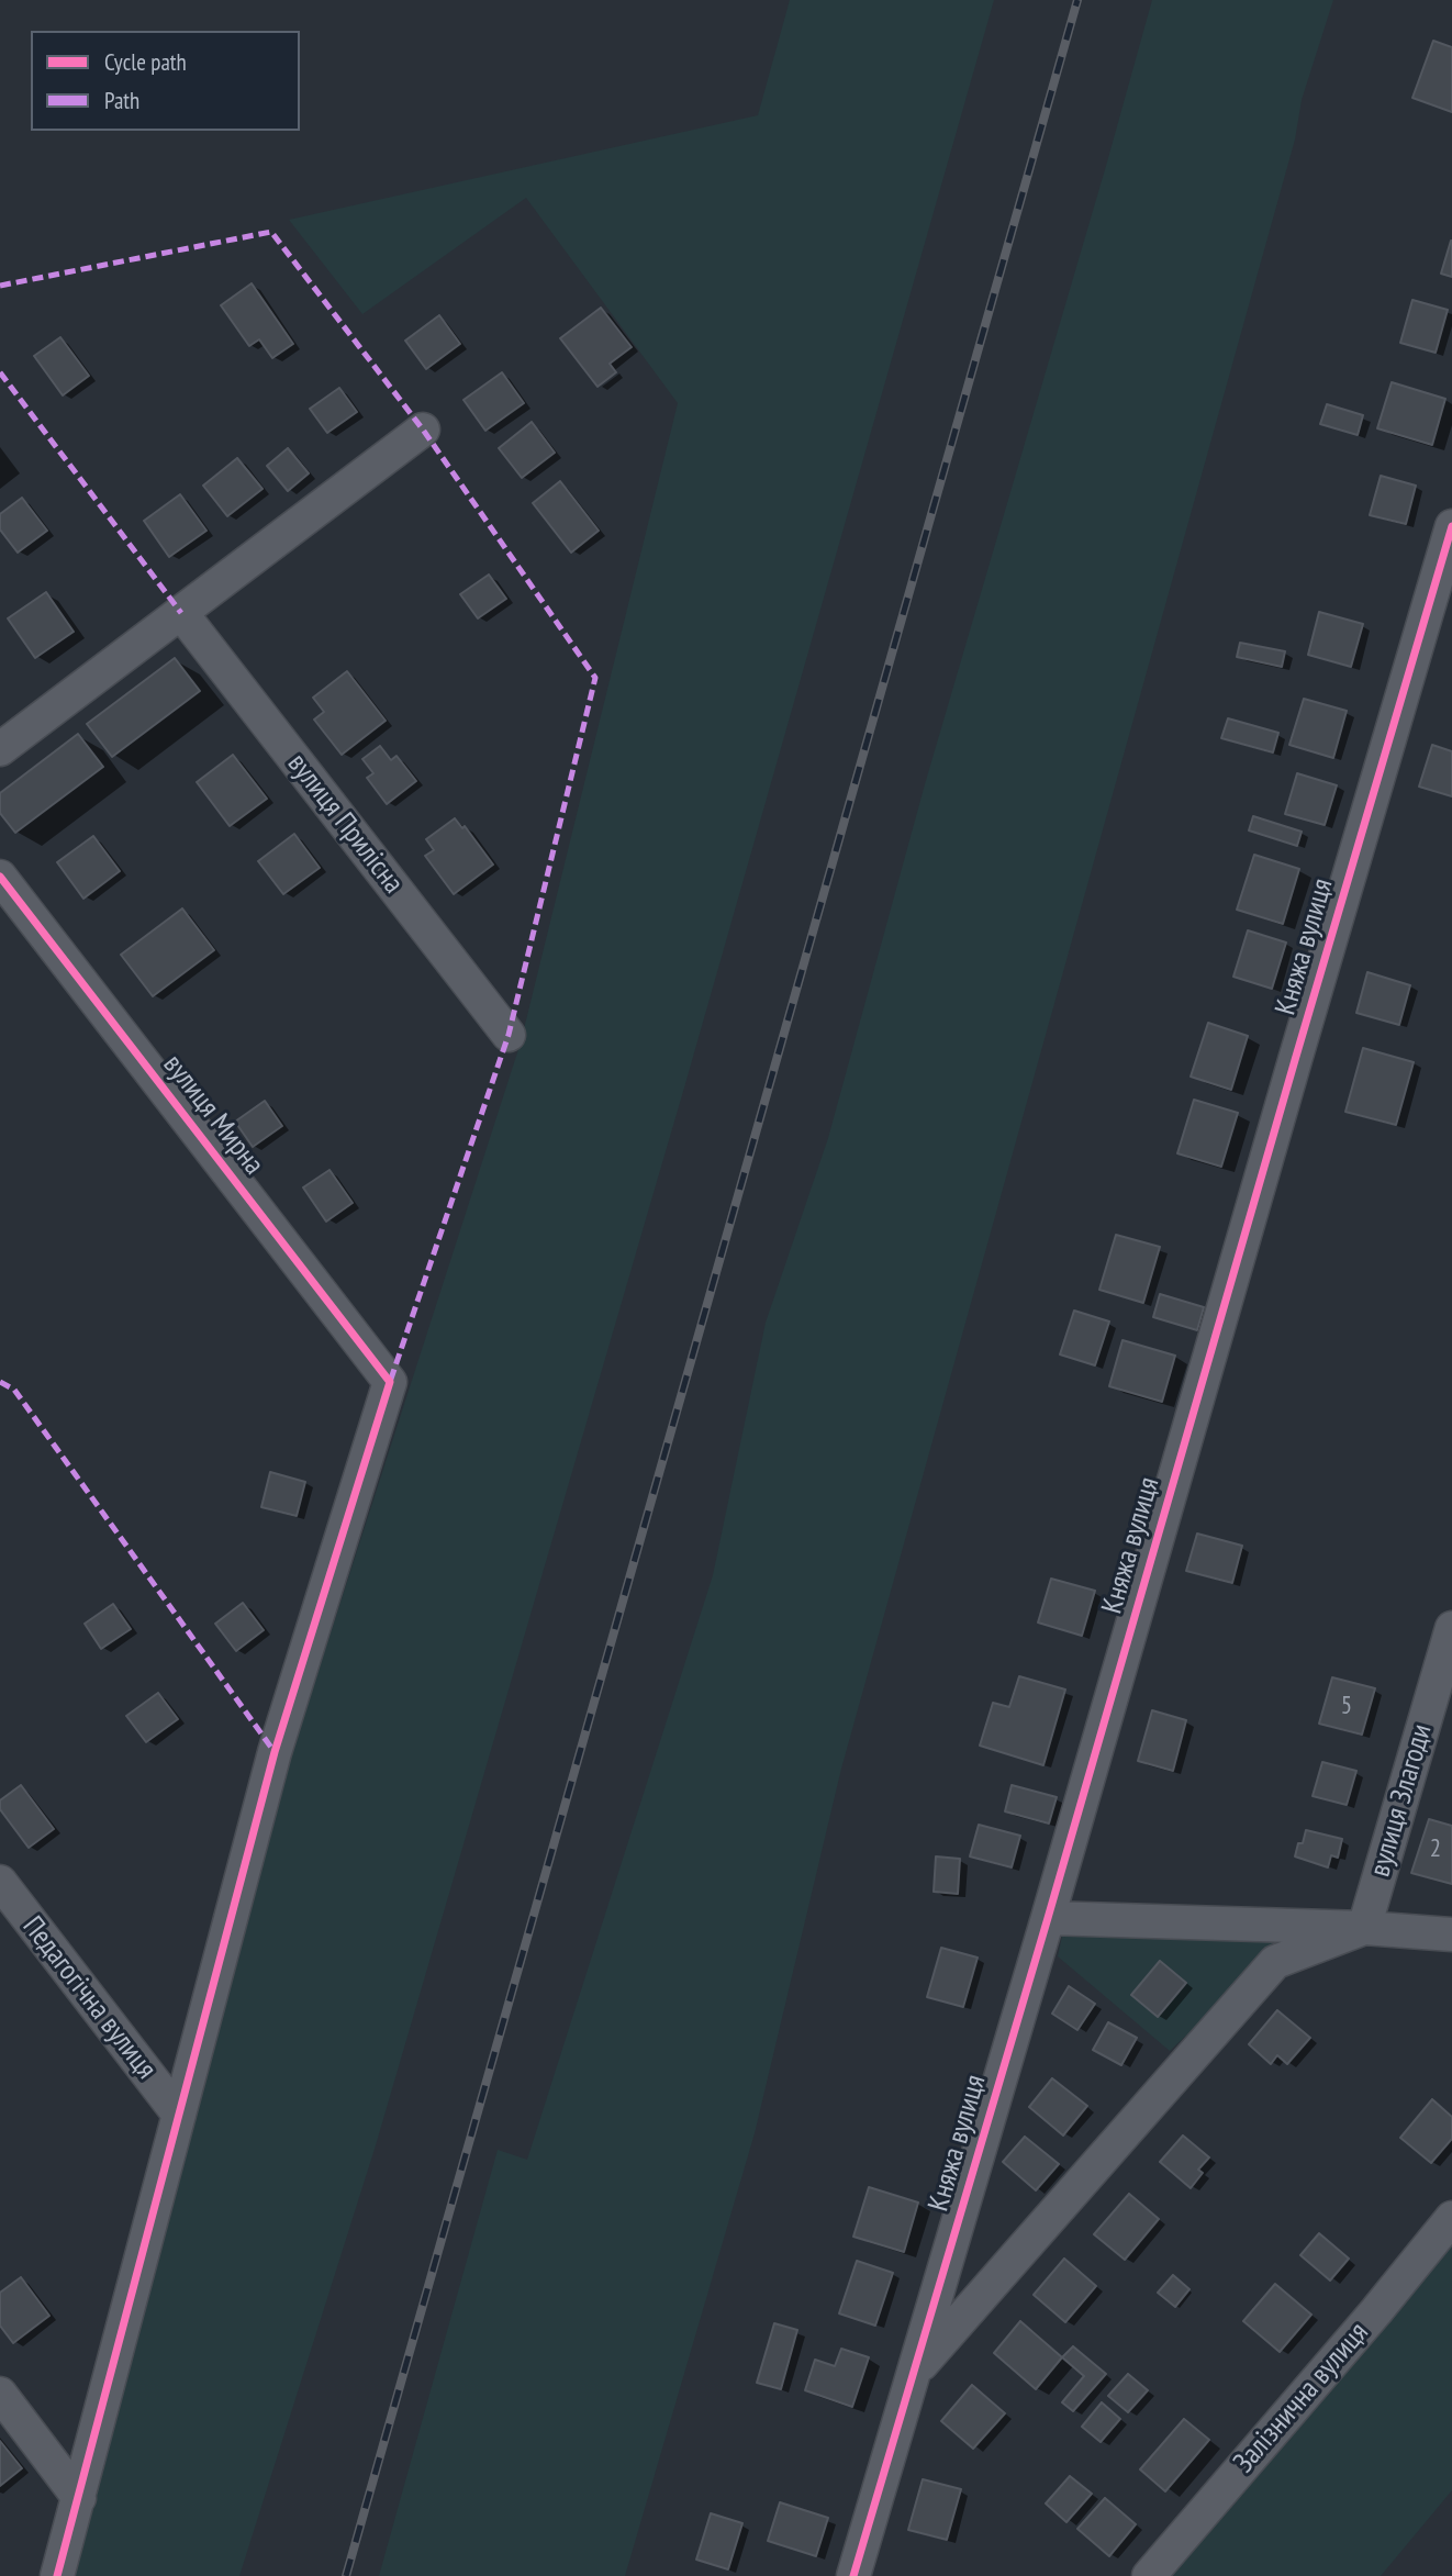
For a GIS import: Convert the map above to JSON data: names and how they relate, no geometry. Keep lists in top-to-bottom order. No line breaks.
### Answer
{"streets":{"street":["вулиця Прилісна","Княжа вулиця","вулиця Мирна","вулиця Злагоди","Педагогічна вулиця","Залізнична вулиця"]},"crossings":[["вулиця Мирна","Педагогічна вулиця"]],"house_numbers":["5","2"],"legend":["Cycle path","Path"]}
